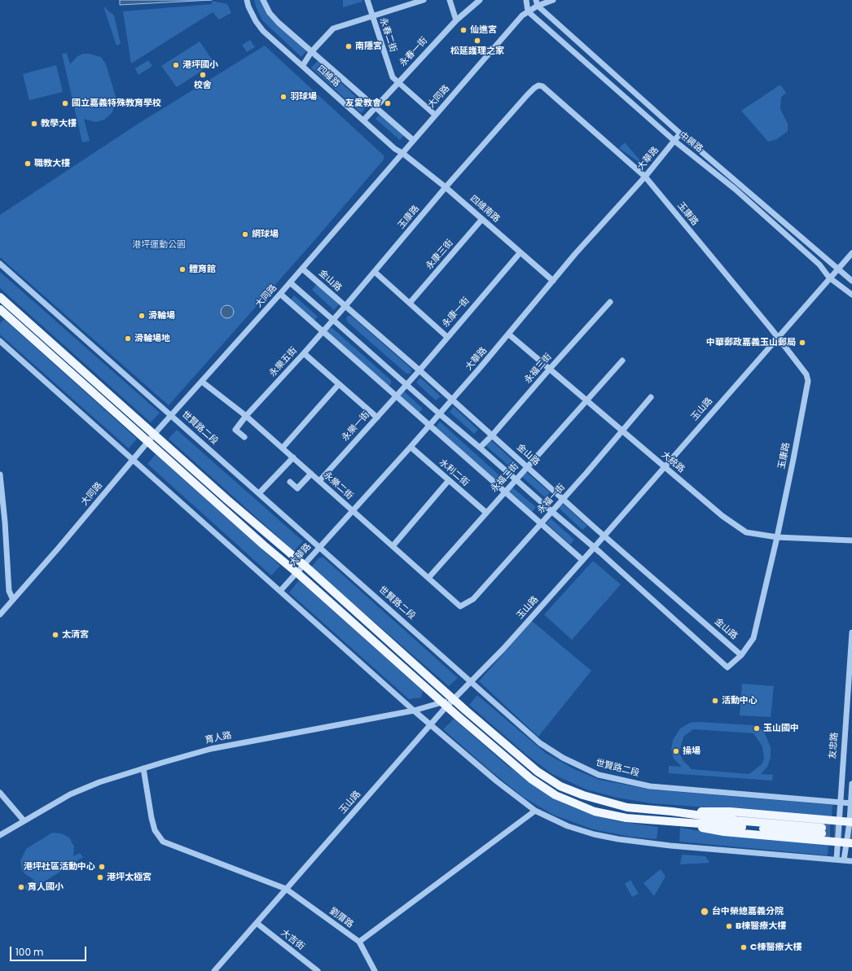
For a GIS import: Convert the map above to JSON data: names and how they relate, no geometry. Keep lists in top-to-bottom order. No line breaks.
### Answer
{"streets":{"street":["永春二街","永春一街","四維路","大同路","中興路","大華路","四維南路","玉康路","永康三街","金山路","永康一街","永樂五街","永福三街","玉山路","永樂一街","世賢路二段","大統路","水利二街","永福二街","永樂二街","永福一街","育人路","友忠路","劉厝路","大吉街"]},"crossings":[["永春二街","永春一街"],["永春二街","大同路"],["永春一街","四維路"],["四維路","大同路"],["四維路","四維南路"],["大同路","中興路"],["大同路","四維南路"],["大同路","金山路"],["大同路","世賢路二段"],["大同路","永樂二街"],["中興路","大華路"],["中興路","玉山路"],["大華路","四維南路"],["大華路","玉康路"],["大華路","金山路"],["大華路","世賢路二段"],["大華路","大統路"],["大華路","水利二街"],["大華路","永樂二街"],["四維南路","玉康路"],["四維南路","永康三街"],["四維南路","永康一街"],["玉康路","金山路"],["玉康路","永樂五街"],["玉康路","玉山路"],["玉康路","大統路"],["金山路","永康一街"],["金山路","永福三街"],["金山路","玉山路"],["金山路","永福二街"],["金山路","永福一街"],["永康一街","永樂一街"],["永樂五街","永樂二街"],["永福三街","大統路"],["玉山路","世賢路二段"],["玉山路","大統路"],["玉山路","育人路"],["玉山路","劉厝路"],["玉山路","大吉街"],["永樂一街","永樂二街"],["世賢路二段","友忠路"],["大統路","永福二街"],["大統路","永福一街"],["水利二街","永福二街"],["永福二街","永樂二街"],["永樂二街","永福一街"],["育人路","劉厝路"]],"parks":["港坪運動公園"],"places":["仙進宮","松延護理之家","南隱宮","港坪國小","校舍","羽球場","國立嘉義特殊教育學校","友愛教會","教學大樓","職教大樓","網球場","體育館","滑輪場","滑輪場地","中華郵政嘉義玉山郵局","太清宮","活動中心","玉山國中","操場","港坪社區活動中心","港坪太極宮","育人國小","台中榮總嘉義分院","B棟醫療大樓","C棟醫療大樓"],"scale_bar":"100 m"}
